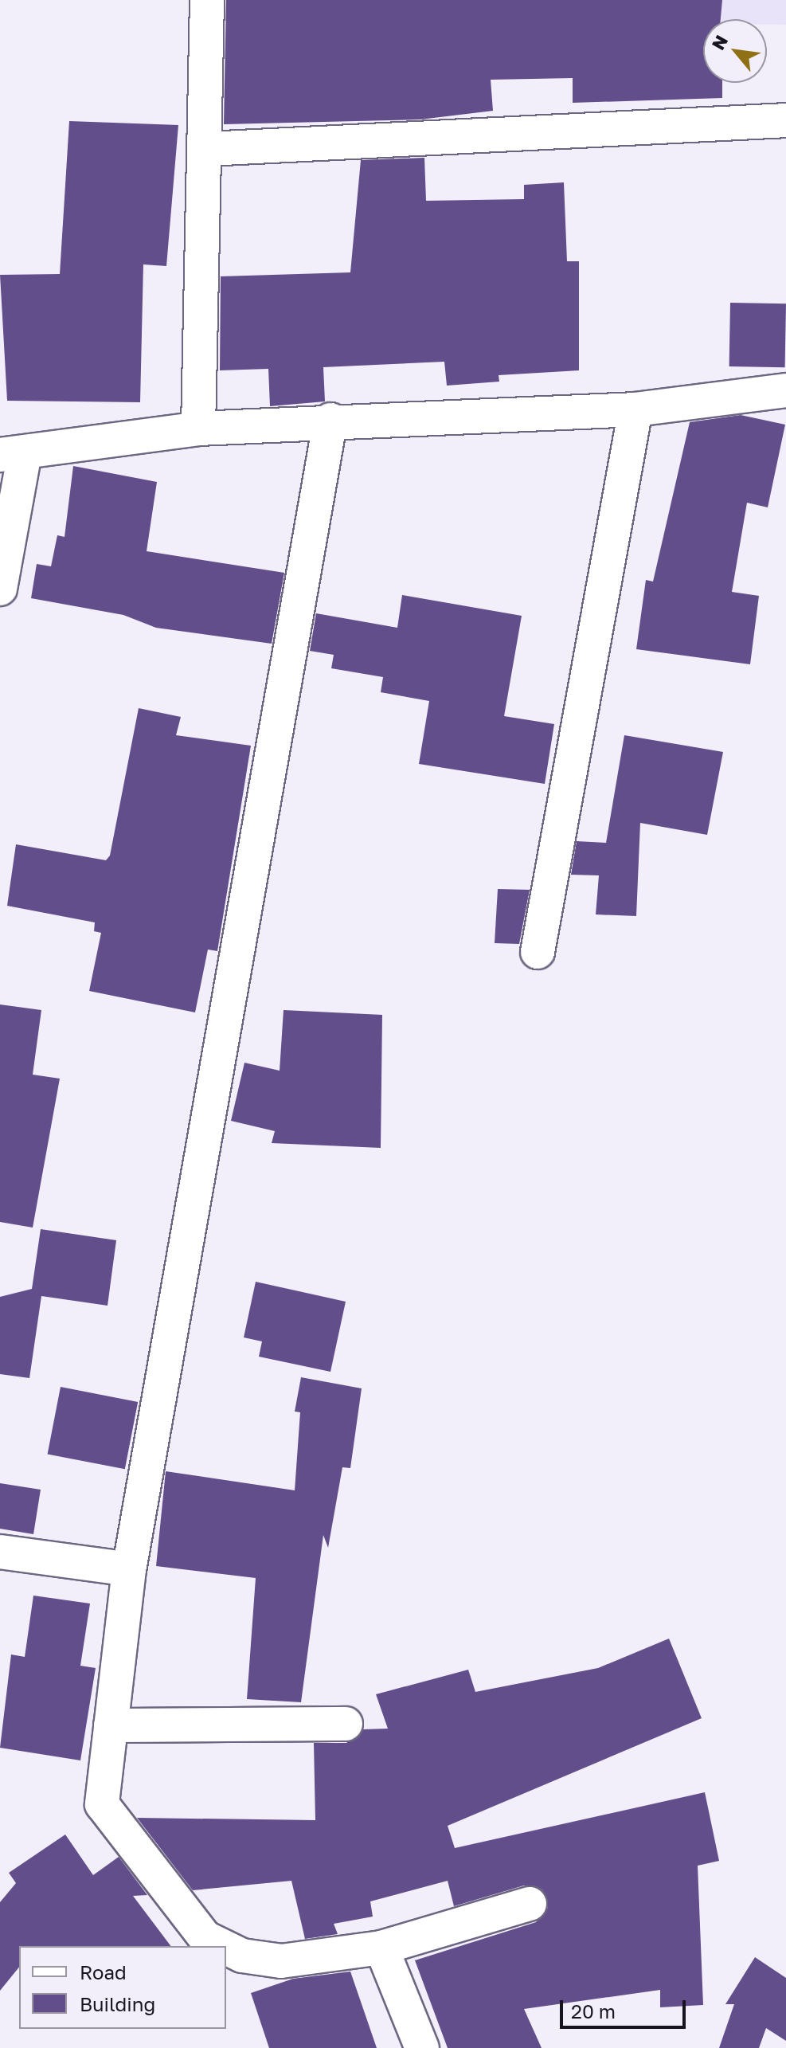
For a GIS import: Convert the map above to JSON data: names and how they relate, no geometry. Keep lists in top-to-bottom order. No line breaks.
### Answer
{"legend":["Road","Building"],"scale_bar":"20 m","north":"top left"}
